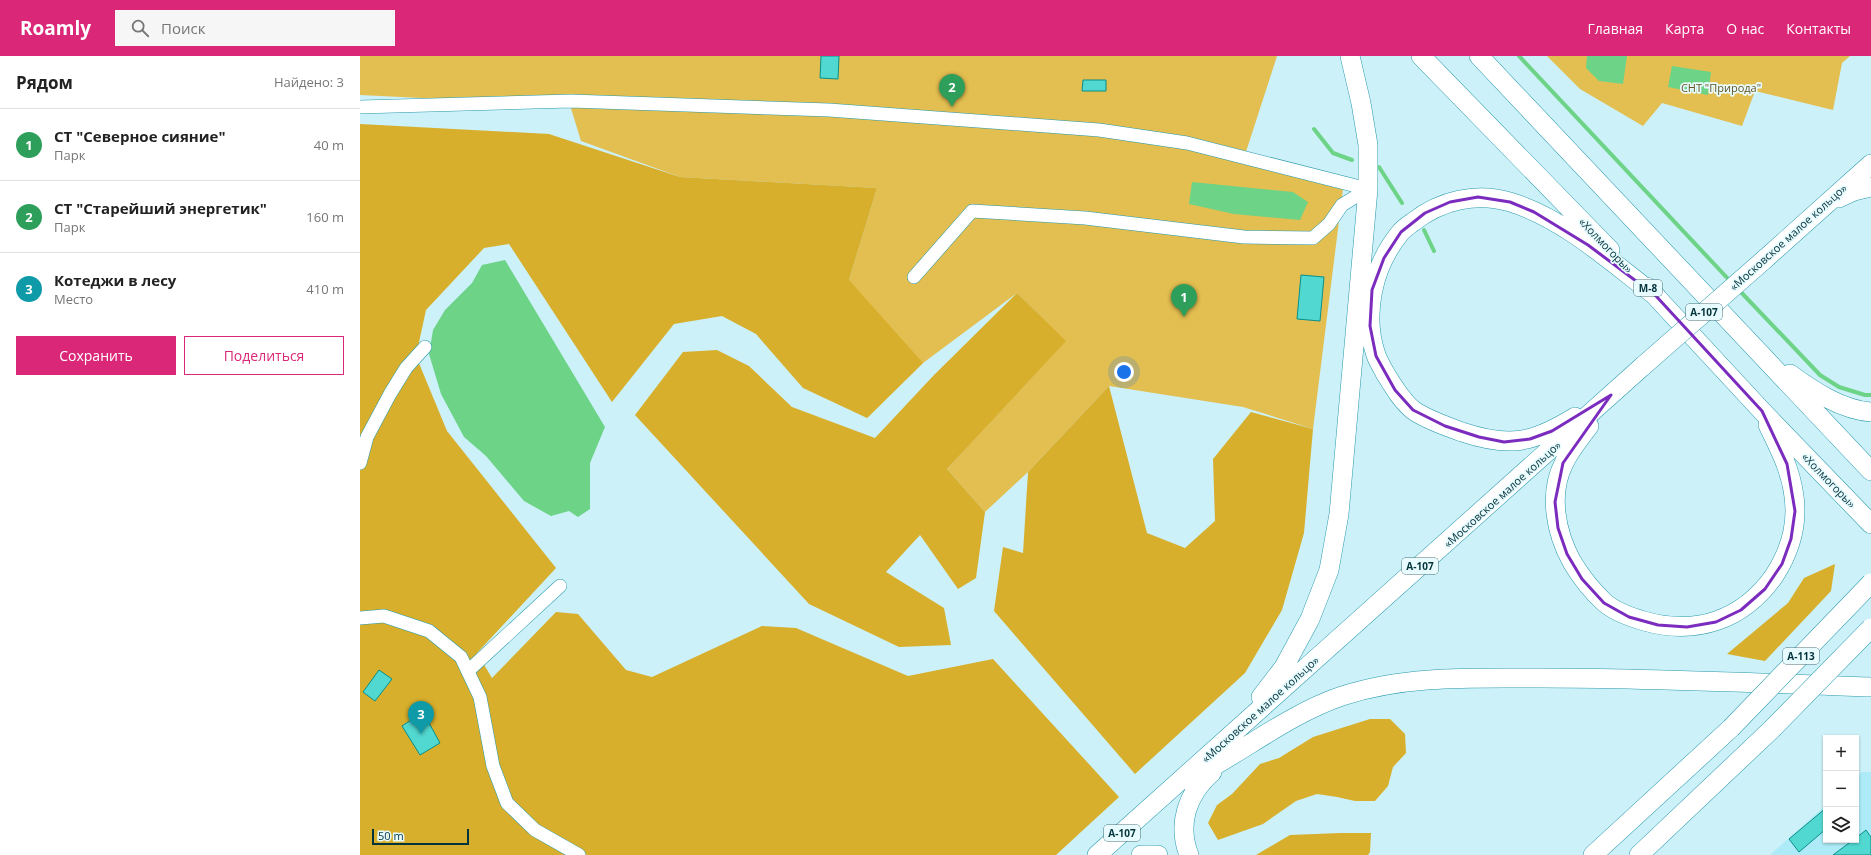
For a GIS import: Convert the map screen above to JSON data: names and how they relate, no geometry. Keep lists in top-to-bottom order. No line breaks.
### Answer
{"streets":{"highway":["«Московское малое кольцо»","«Холмогоры»","М-8","А-107","А-113"]},"parks":["СНТ \"Природа\""],"scale_bar":"50 m","page":{"header":"Roamly","search":"Поиск","nav":["Главная","Карта","О нас","Контакты"],"heading":["Рядом","Найдено: 3"],"pins":["2","1","3"],"list":[{"mark":"1","name":"СТ \"Северное сияние\"","note":"Парк","value":"40 m"},{"mark":"2","name":"СТ \"Старейший энергетик\"","note":"Парк","value":"160 m"},{"mark":"3","name":"Котеджи в лесу","note":"Место","value":"410 m"}],"buttons":["Сохранить","Поделиться"],"map_buttons":["+","−"],"scale":"50 m"}}
